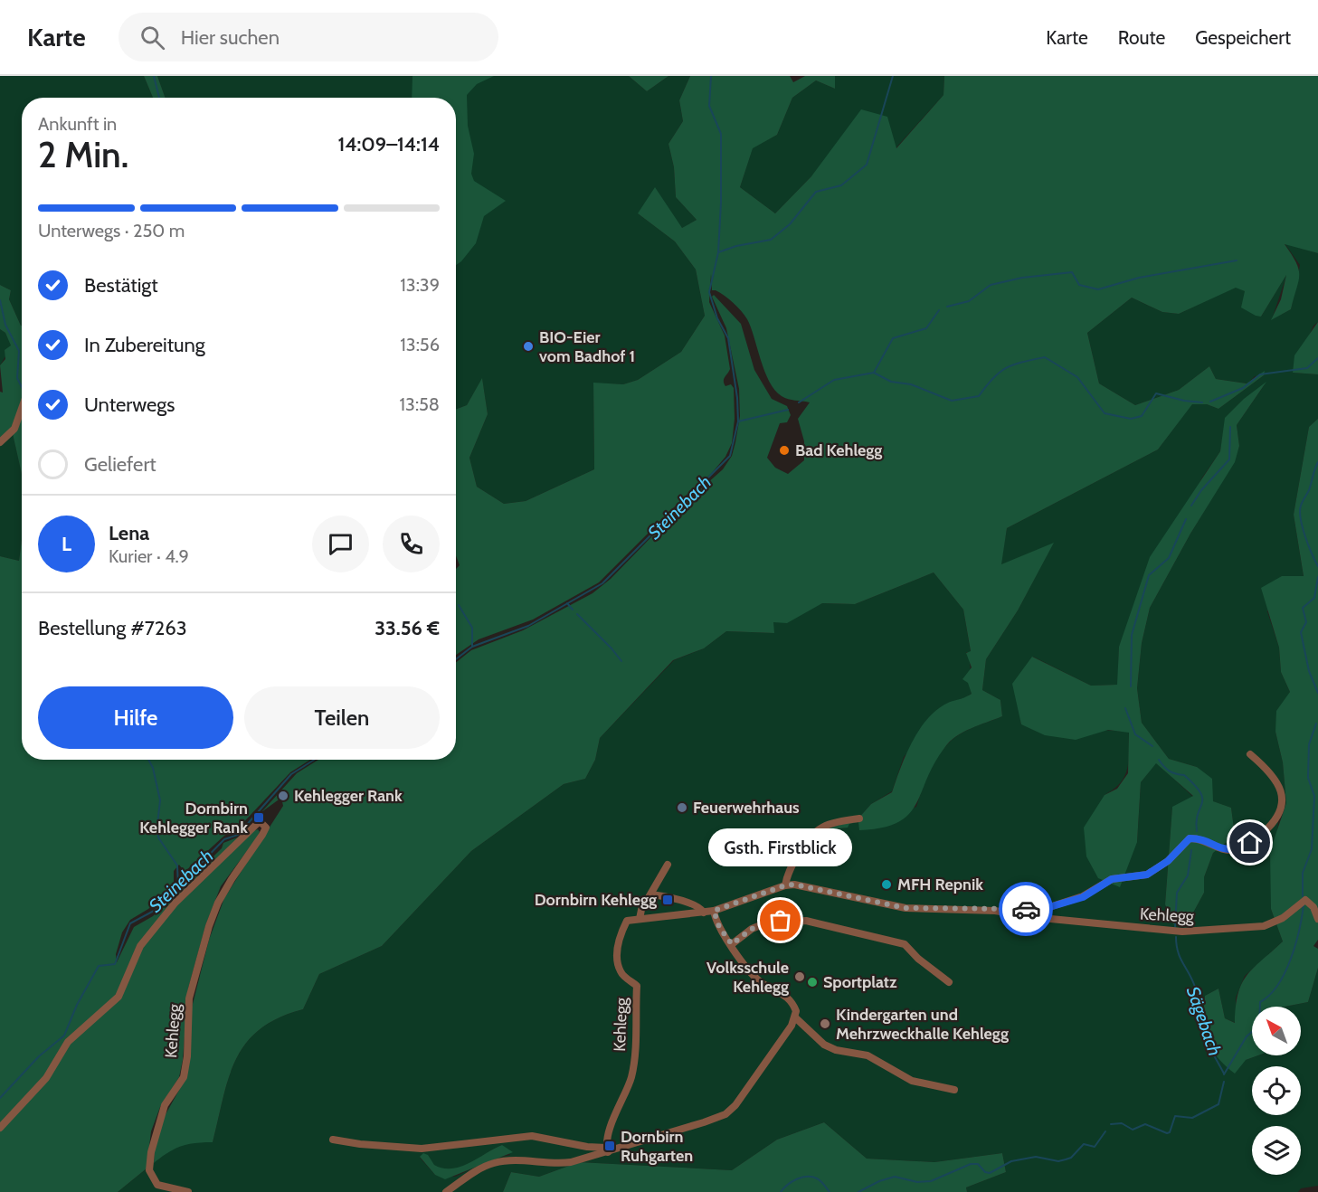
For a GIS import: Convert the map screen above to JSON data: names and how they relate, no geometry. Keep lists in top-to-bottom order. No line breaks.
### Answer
{"streets":{"street":["Kehlegg"]},"water":["Steinebach","Sägebach"],"places":{"other":["BIO-Eier vom Badhof 1","Bad Kehlegg","Kehlegger Rank","Feuerwehrhaus","MFH Repnik","Gsth. Firstblick","Volksschule Kehlegg","Sportplatz","Kindergarten und Mehrzweckhalle Kehlegg"],"transit":["Dornbirn Kehlegger Rank","Dornbirn Kehlegg","Dornbirn Ruhgarten"]},"north":"top left","page":{"header":"Karte","search":"Hier suchen","nav":["Karte","Route","Gespeichert"],"heading":["2 Min.","Ankunft in","14:09–14:14"],"panel":["Lena","Kurier · 4.9","Bestellung #7263","33.56 €"],"bar":"Unterwegs · 250 m","list":[["Bestätigt","13:39"],["In Zubereitung","13:56"],["Unterwegs","13:58"],"Geliefert"],"round":"L","buttons":["Hilfe","Teilen"],"bubble":"Gsth. Firstblick"}}
